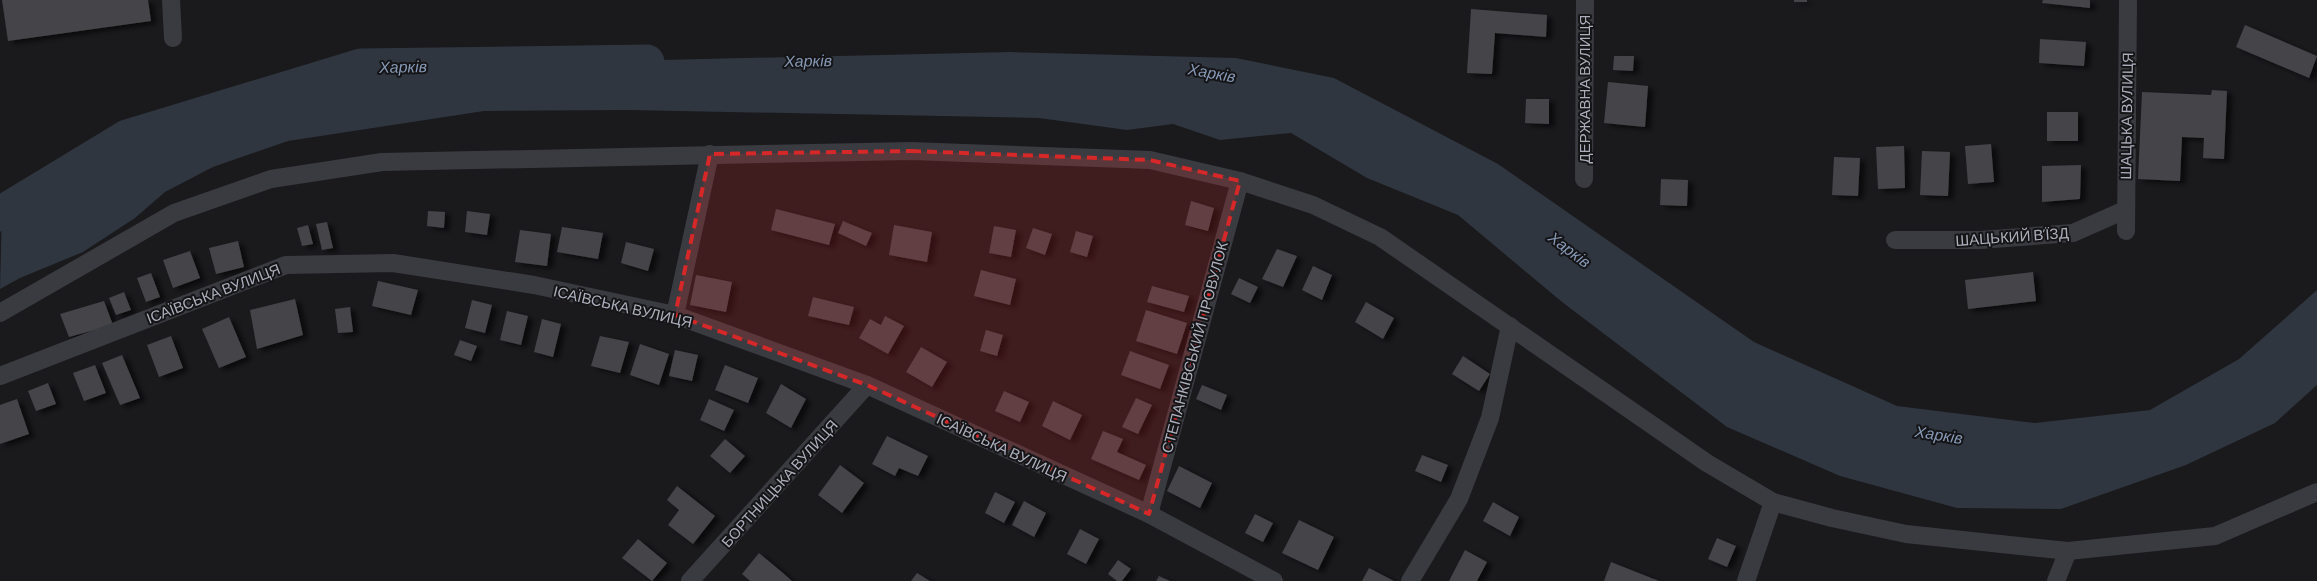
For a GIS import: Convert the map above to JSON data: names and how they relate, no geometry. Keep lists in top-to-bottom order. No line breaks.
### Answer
{"streets":{"street":["ДЕРЖАВНА ВУЛИЦЯ","ШАЦЬКА ВУЛИЦЯ","ШАЦЬКИЙ В’ЇЗД","ІСАЇВСЬКА ВУЛИЦЯ","СТЕПАНКІВСЬКИЙ ПРОВУЛОК","БОРТНИЦЬКА ВУЛИЦЯ"]},"crossings":[["ШАЦЬКА ВУЛИЦЯ","ШАЦЬКИЙ В’ЇЗД"],["ІСАЇВСЬКА ВУЛИЦЯ","СТЕПАНКІВСЬКИЙ ПРОВУЛОК"],["ІСАЇВСЬКА ВУЛИЦЯ","БОРТНИЦЬКА ВУЛИЦЯ"]],"water":["Харків"]}
